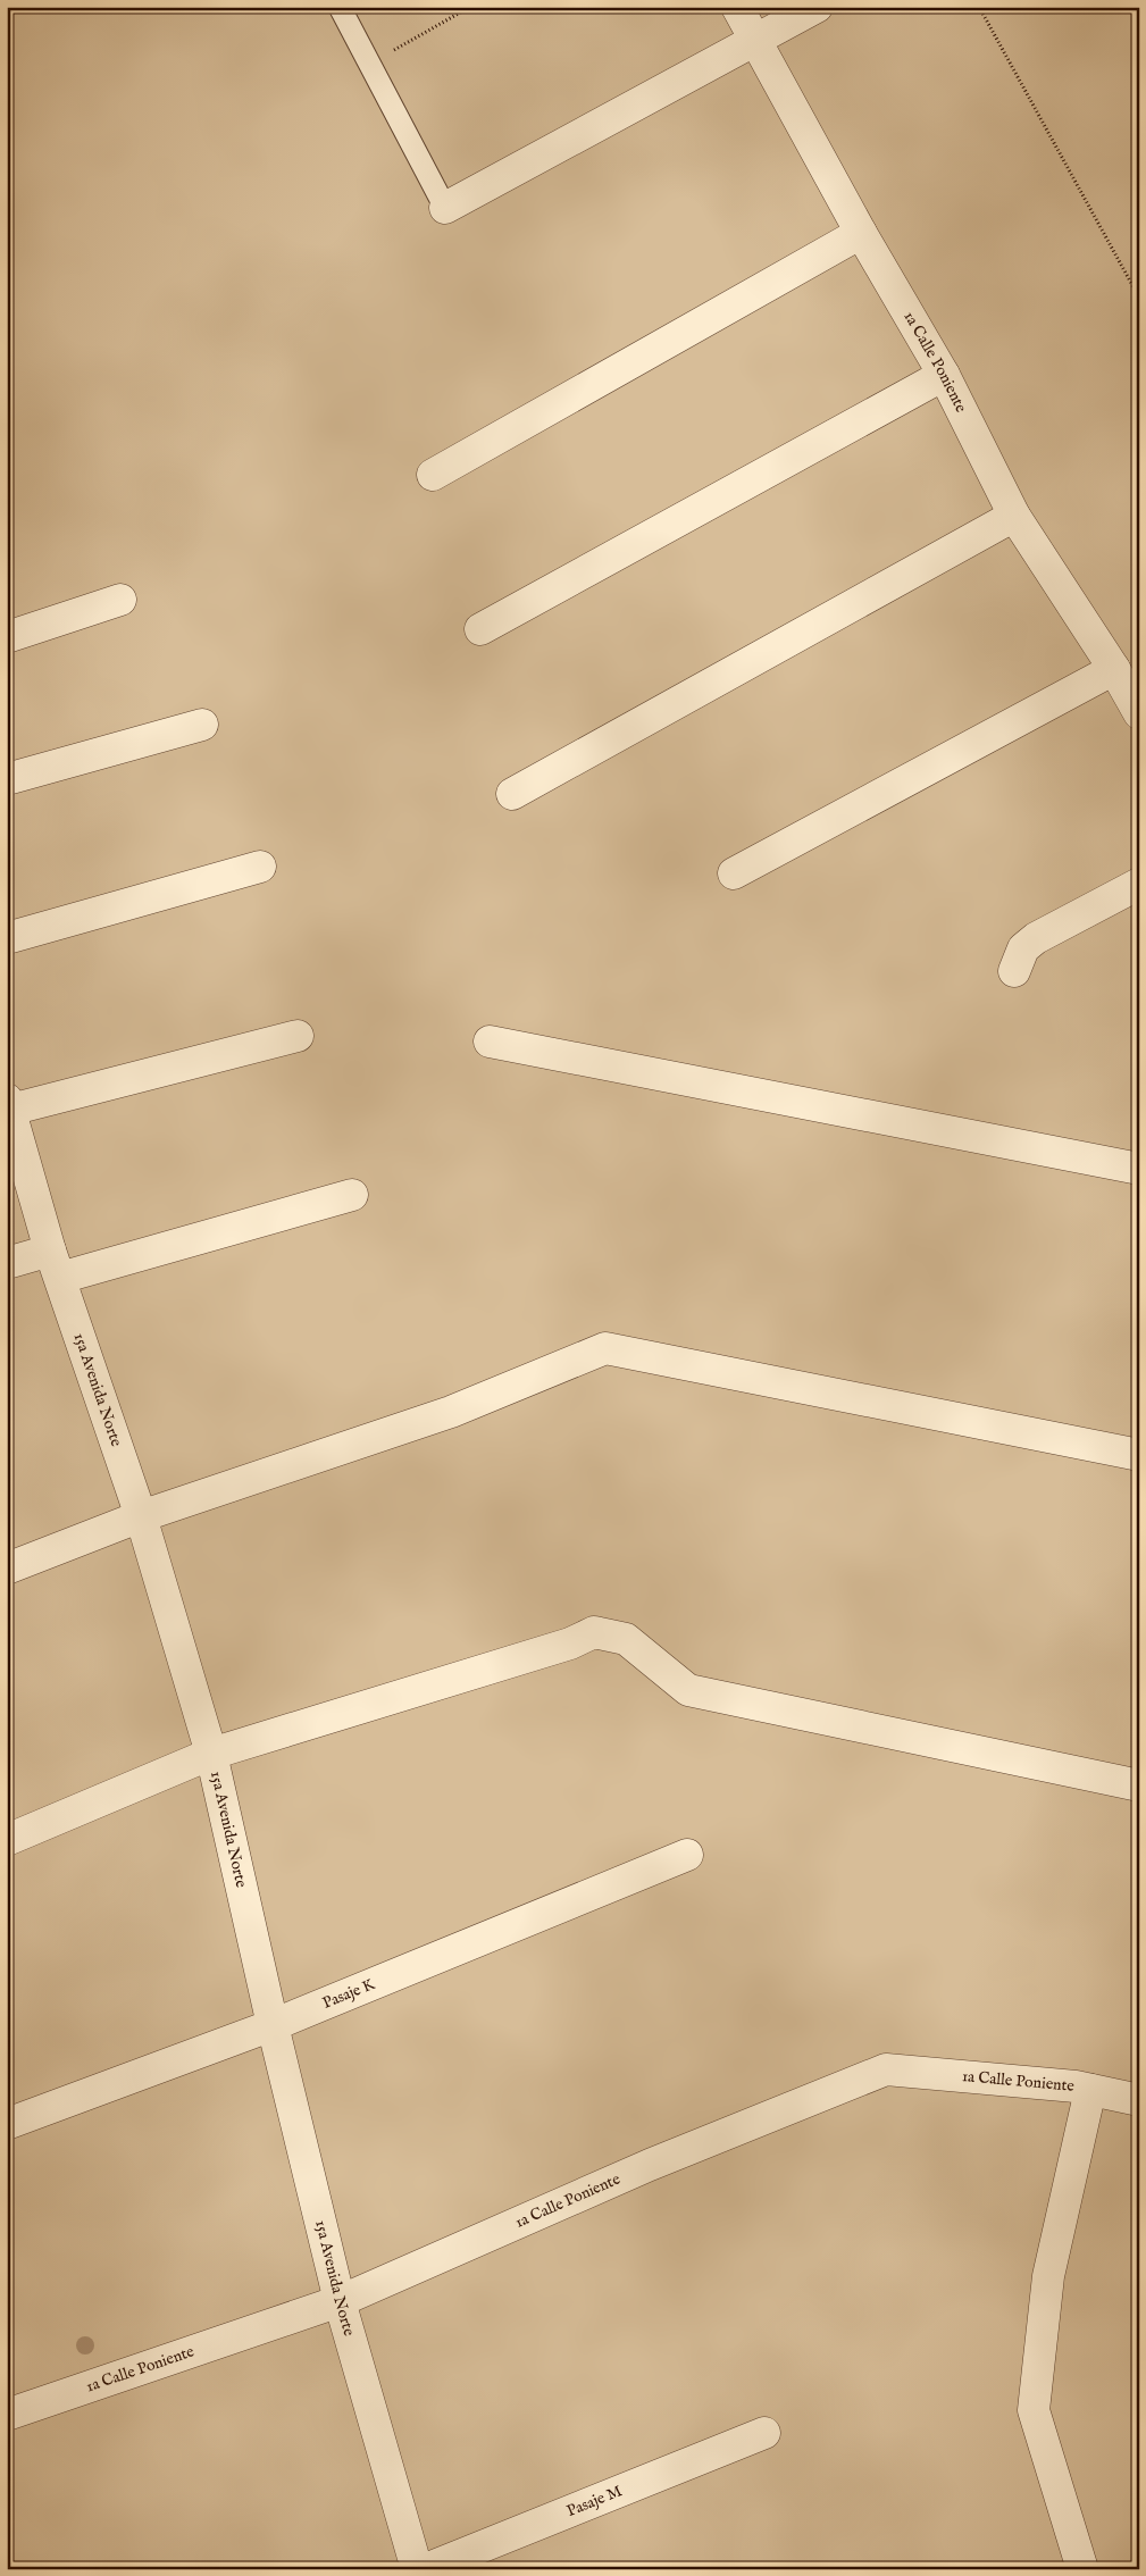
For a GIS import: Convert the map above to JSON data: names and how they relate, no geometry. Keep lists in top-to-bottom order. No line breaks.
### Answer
{"streets":{"street":["1a Calle Poniente","15a Avenida Norte","Pasaje K","Pasaje M"]},"crossings":[["1a Calle Poniente","15a Avenida Norte"],["15a Avenida Norte","Pasaje K"]]}
